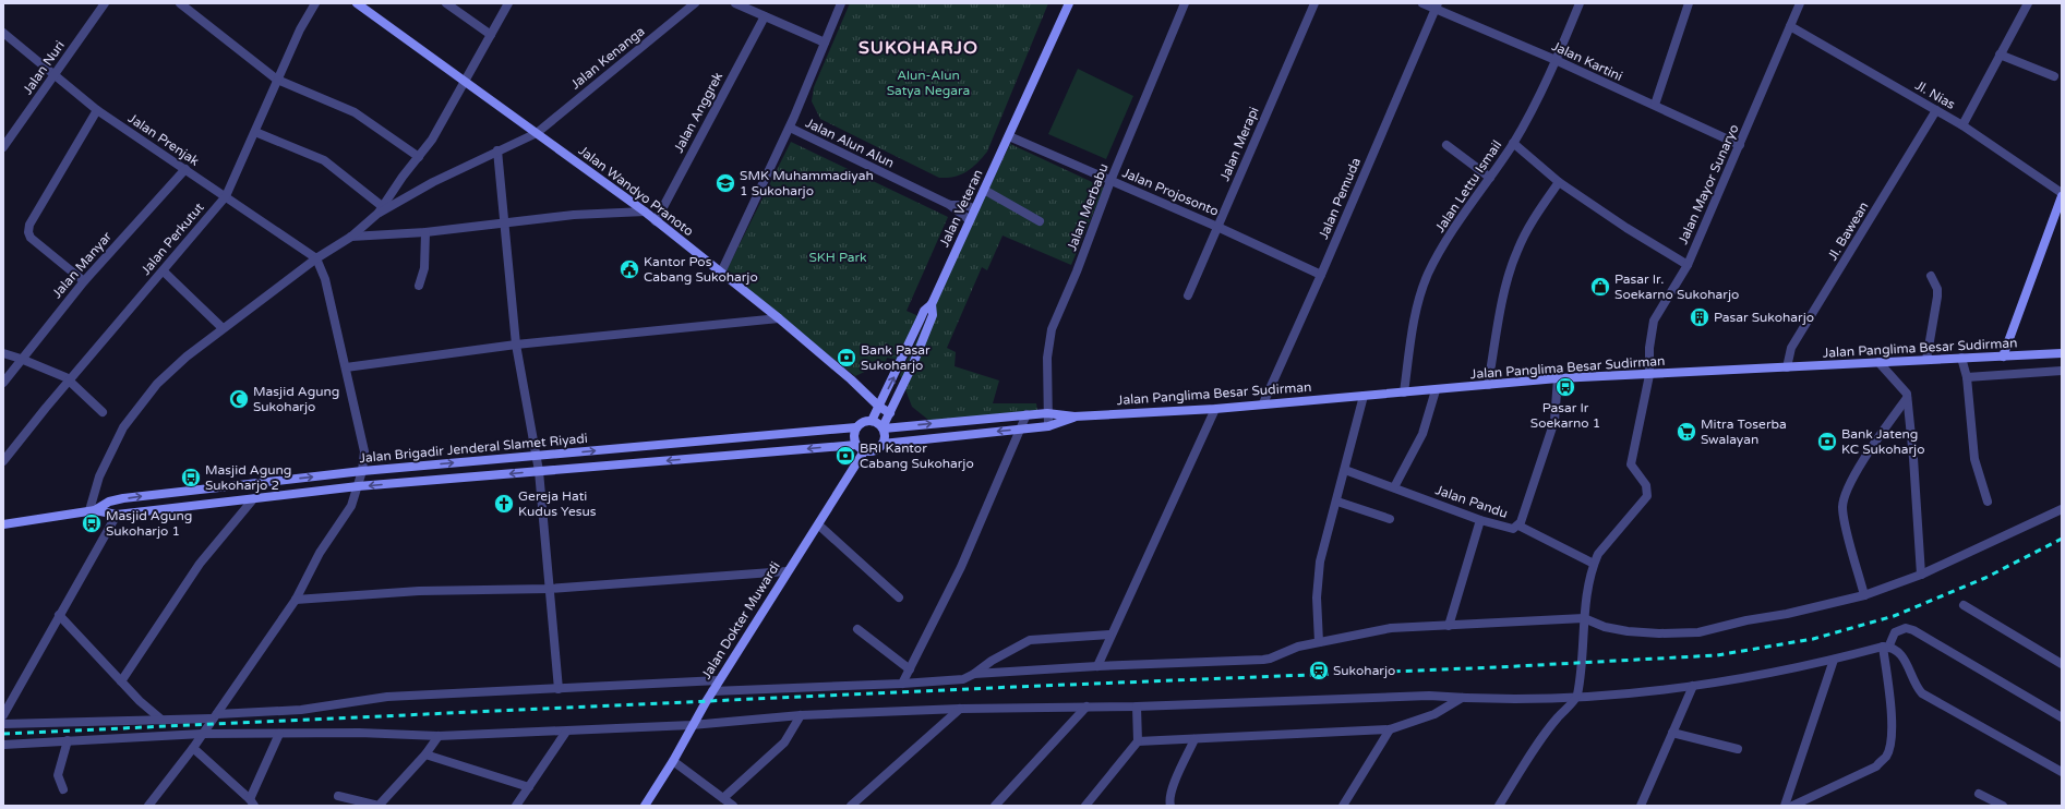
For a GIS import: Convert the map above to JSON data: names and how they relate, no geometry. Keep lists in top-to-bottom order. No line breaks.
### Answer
{"streets":{"main road":["Jalan Wandyo Pranoto","Jalan Veteran","Jalan Panglima Besar Sudirman","Jalan Brigadir Jenderal Slamet Riyadi","Jalan Dokter Muwardi"],"street":["Jalan Kenanga","Jalan Kartini","Jalan Nuri","Jl. Nias","Jalan Anggrek","Jalan Prenjak","Jalan Alun Alun","Jalan Merapi","Jalan Mayor Sunaryo","Jalan Lettu Ismail","Jalan Projosonto","Jalan Pemuda","Jalan Merbabu","Jl. Bawean","Jalan Perkutut","Jalan Manyar","Jalan Pandu"]},"crossings":[["Jalan Kenanga","Jalan Wandyo Pranoto"],["Jalan Kartini","Jalan Mayor Sunaryo"],["Jalan Kartini","Jalan Lettu Ismail"],["Jalan Kartini","Jalan Pemuda"],["Jalan Nuri","Jalan Prenjak"],["Jl. Nias","Jalan Mayor Sunaryo"],["Jl. Nias","Jl. Bawean"],["Jalan Anggrek","Jalan Wandyo Pranoto"],["Jalan Prenjak","Jalan Perkutut"],["Jalan Prenjak","Jalan Manyar"],["Jalan Alun Alun","Jalan Veteran"],["Jalan Merapi","Jalan Projosonto"],["Jalan Mayor Sunaryo","Jalan Panglima Besar Sudirman"],["Jalan Lettu Ismail","Jalan Panglima Besar Sudirman"],["Jalan Wandyo Pranoto","Jalan Veteran"],["Jalan Projosonto","Jalan Pemuda"],["Jalan Projosonto","Jalan Merbabu"],["Jalan Projosonto","Jalan Veteran"],["Jalan Pemuda","Jalan Panglima Besar Sudirman"],["Jalan Merbabu","Jalan Panglima Besar Sudirman"],["Jalan Veteran","Jalan Panglima Besar Sudirman"],["Jalan Veteran","Jalan Brigadir Jenderal Slamet Riyadi"],["Jalan Veteran","Jalan Dokter Muwardi"],["Jl. Bawean","Jalan Panglima Besar Sudirman"],["Jalan Panglima Besar Sudirman","Jalan Brigadir Jenderal Slamet Riyadi"],["Jalan Panglima Besar Sudirman","Jalan Pandu"],["Jalan Panglima Besar Sudirman","Jalan Dokter Muwardi"],["Jalan Brigadir Jenderal Slamet Riyadi","Jalan Dokter Muwardi"]],"districts":["SUKOHARJO"],"parks":["Alun-Alun Satya Negara","SKH Park"],"places":{"school or university":["SMK Muhammadiyah 1 Sukoharjo"],"public building":["Kantor Pos Cabang Sukoharjo"],"shop":["Pasar Ir. Soekarno Sukoharjo"],"building":["Pasar Sukoharjo"],"bank":["Bank Pasar Sukoharjo","Bank Jateng KC Sukoharjo","BRI Kantor Cabang Sukoharjo"],"bus stop":["Pasar Ir Soekarno 1","Masjid Agung Sukoharjo 2","Masjid Agung Sukoharjo 1"],"mosque":["Masjid Agung Sukoharjo"],"supermarket":["Mitra Toserba Swalayan"],"church":["Gereja Hati Kudus Yesus"],"station":["Sukoharjo"]}}
